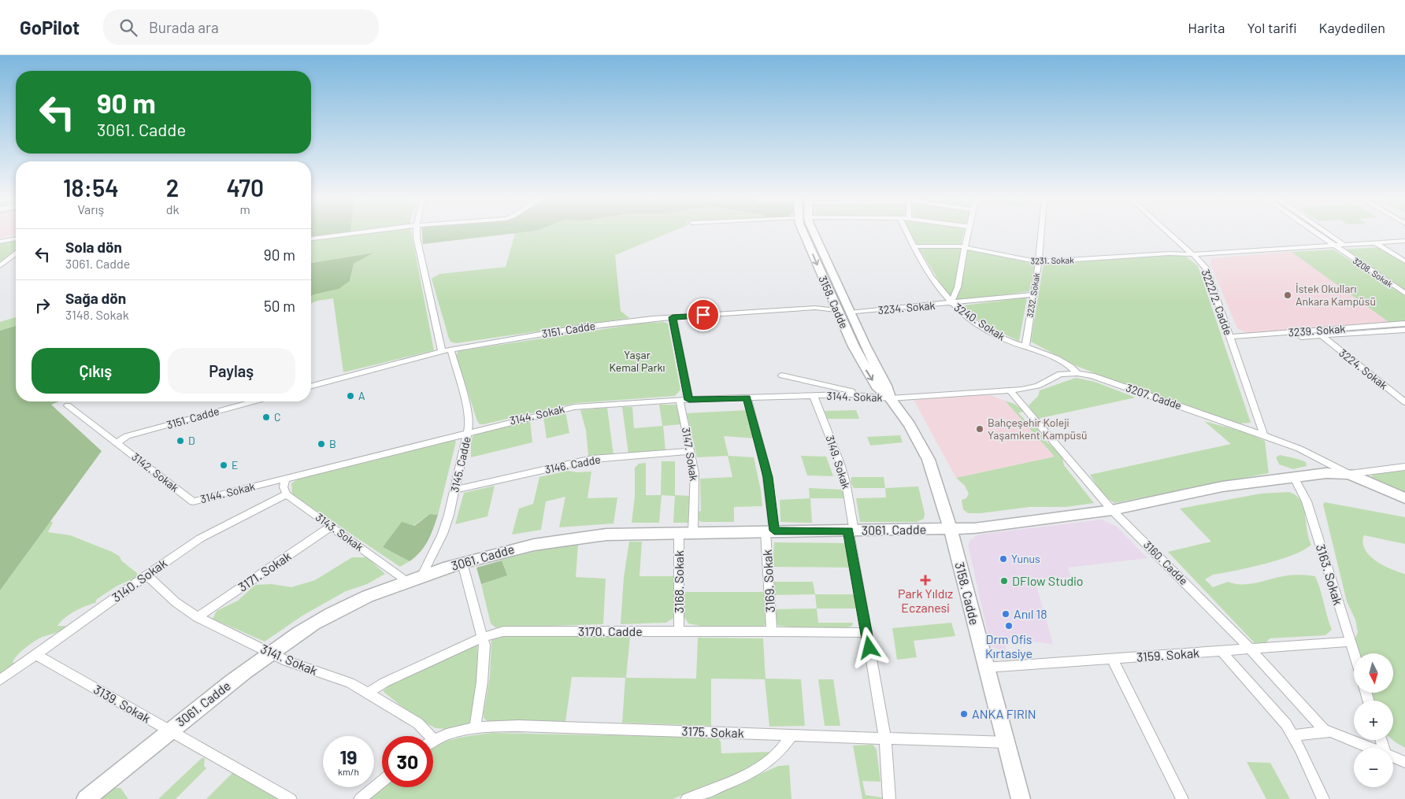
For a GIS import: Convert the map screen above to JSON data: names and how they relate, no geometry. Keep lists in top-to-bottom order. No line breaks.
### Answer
{"streets":{"street":["3231. Sokak","3208. Sokak","3232. Sokak","3158. Cadde","3222/2. Cadde","3234. Sokak","3240. Sokak","3151. Cadde","3239. Sokak","3224. Sokak","3144. Sokak","3207. Cadde","3147. Sokak","3149. Sokak","3145. Cadde","3146. Cadde","3142. Sokak","3061. Cadde","3143. Sokak","3160. Cadde","3171. Sokak","3163. Sokak","3140. Sokak","3169. Sokak","3168. Sokak","3170. Cadde","3159. Sokak","3141. Sokak","3139. Sokak","3175. Sokak"]},"crossings":[["3231. Sokak","3208. Sokak"],["3231. Sokak","3232. Sokak"],["3231. Sokak","3222/2. Cadde"],["3231. Sokak","3240. Sokak"],["3232. Sokak","3234. Sokak"],["3232. Sokak","3240. Sokak"],["3158. Cadde","3234. Sokak"],["3158. Cadde","3151. Cadde"],["3158. Cadde","3144. Sokak"],["3158. Cadde","3207. Cadde"],["3158. Cadde","3061. Cadde"],["3158. Cadde","3159. Sokak"],["3158. Cadde","3175. Sokak"],["3222/2. Cadde","3239. Sokak"],["3222/2. Cadde","3207. Cadde"],["3234. Sokak","3240. Sokak"],["3240. Sokak","3207. Cadde"],["3151. Cadde","3145. Cadde"],["3151. Cadde","3142. Sokak"],["3239. Sokak","3224. Sokak"],["3144. Sokak","3207. Cadde"],["3144. Sokak","3147. Sokak"],["3144. Sokak","3149. Sokak"],["3144. Sokak","3145. Cadde"],["3144. Sokak","3142. Sokak"],["3144. Sokak","3169. Sokak"],["3207. Cadde","3061. Cadde"],["3207. Cadde","3160. Cadde"],["3147. Sokak","3146. Cadde"],["3147. Sokak","3061. Cadde"],["3147. Sokak","3168. Sokak"],["3149. Sokak","3061. Cadde"],["3149. Sokak","3170. Cadde"],["3149. Sokak","3175. Sokak"],["3145. Cadde","3146. Cadde"],["3145. Cadde","3061. Cadde"],["3061. Cadde","3143. Sokak"],["3061. Cadde","3160. Cadde"],["3061. Cadde","3163. Sokak"],["3061. Cadde","3169. Sokak"],["3061. Cadde","3168. Sokak"],["3061. Cadde","3141. Sokak"],["3061. Cadde","3139. Sokak"],["3143. Sokak","3171. Sokak"],["3143. Sokak","3140. Sokak"],["3160. Cadde","3159. Sokak"],["3171. Sokak","3141. Sokak"],["3163. Sokak","3159. Sokak"],["3140. Sokak","3141. Sokak"],["3140. Sokak","3139. Sokak"],["3169. Sokak","3170. Cadde"],["3168. Sokak","3170. Cadde"],["3170. Cadde","3141. Sokak"]],"parks":["Yaşar Kemal Parkı"],"places":{"other":["İstek Okulları Ankara Kampüsü","A","C","Bahçeşehir Koleji Yaşamkent Kampüsü","D","B","E","Yunus","DFlow Studio","Anıl 18","Drm Ofis Kırtasiye","ANKA FIRIN"],"health":["Park Yıldız Eczanesi"]},"north":"bottom","page":{"header":"GoPilot","search":"Burada ara","nav":["Harita","Yol tarifi","Kaydedilen"],"turn":["90 m","3061. Cadde"],"eta":["18:54","Varış","2","dk","470","m"],"list":[{"name":"Sola dön","note":"3061. Cadde","value":"90 m"},{"name":"Sağa dön","note":"3148. Sokak","value":"50 m"}],"buttons":["Çıkış","Paylaş"],"map_buttons":["+","−"],"speed":"19 km/h","limit":"30"}}
